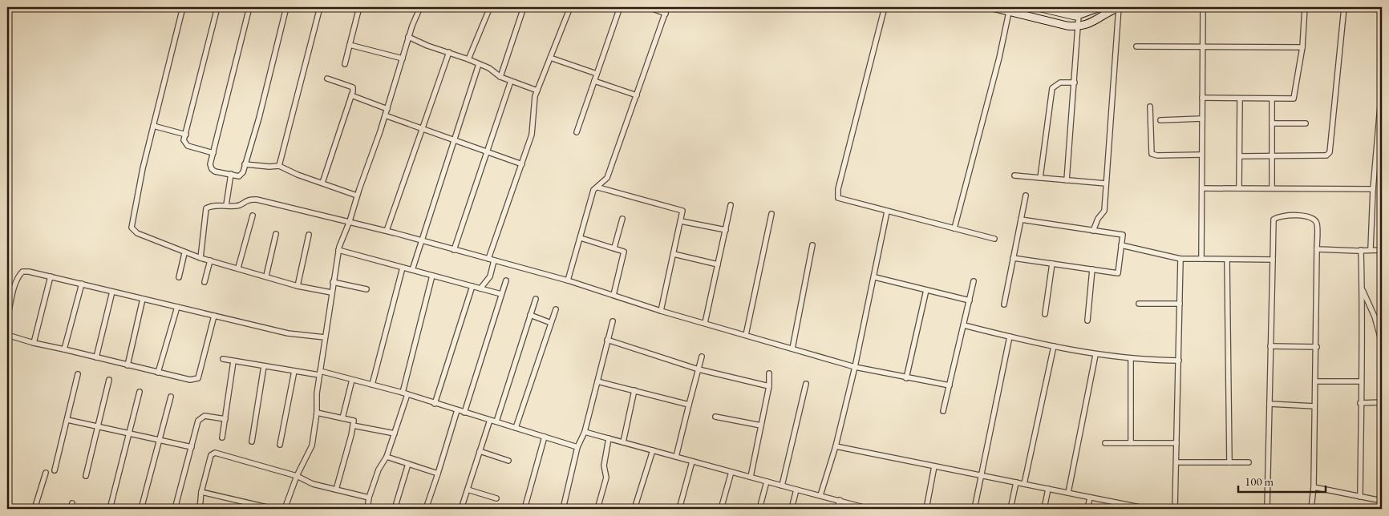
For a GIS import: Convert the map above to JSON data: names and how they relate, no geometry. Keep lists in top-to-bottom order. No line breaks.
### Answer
{"scale_bar":"100 m"}
